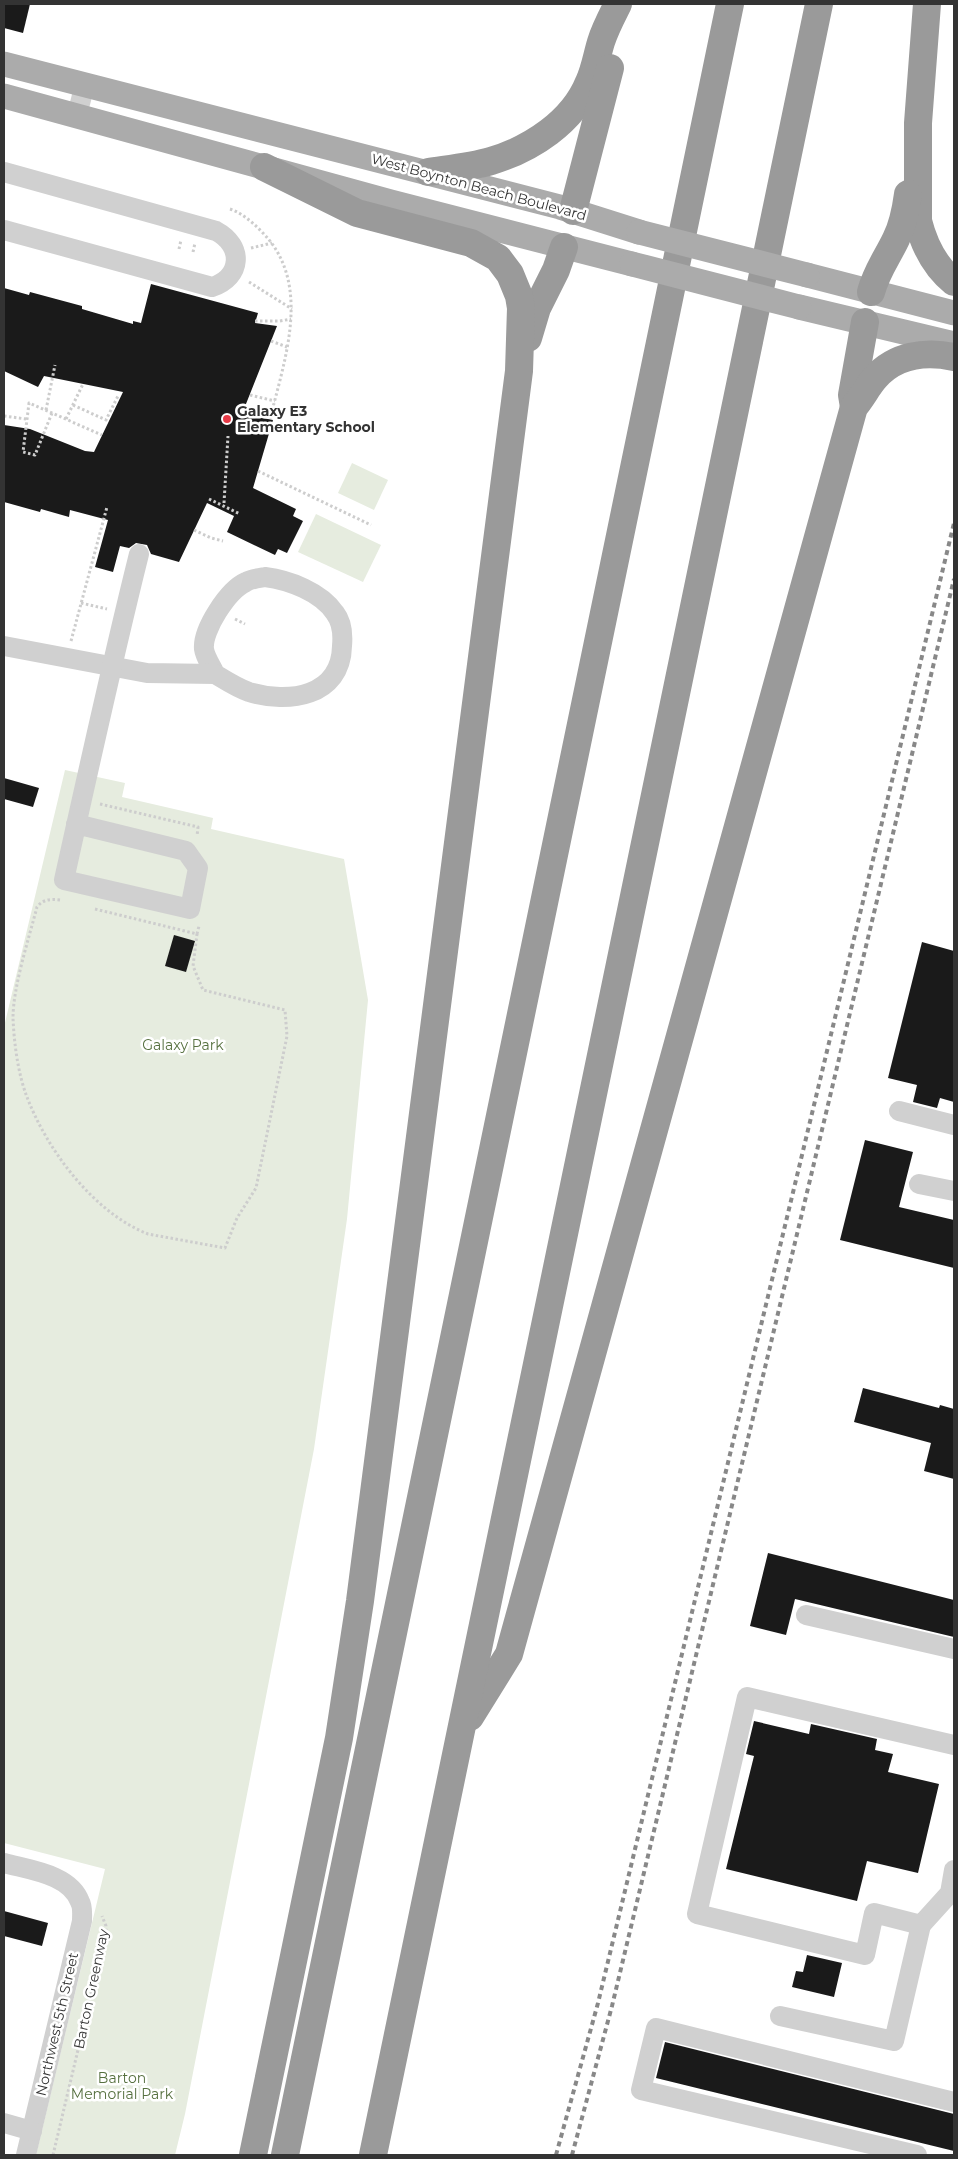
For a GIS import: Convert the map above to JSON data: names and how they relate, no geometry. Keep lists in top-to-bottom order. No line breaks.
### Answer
{"streets":{"main road":["West Boynton Beach Boulevard"],"street":["Northwest 5th Street"],"path":["Barton Greenway"]},"crossings":[["Barton Greenway","Northwest 5th Street"]],"parks":["Galaxy Park","Barton Memorial Park"],"places":["Galaxy E3 Elementary School"]}
